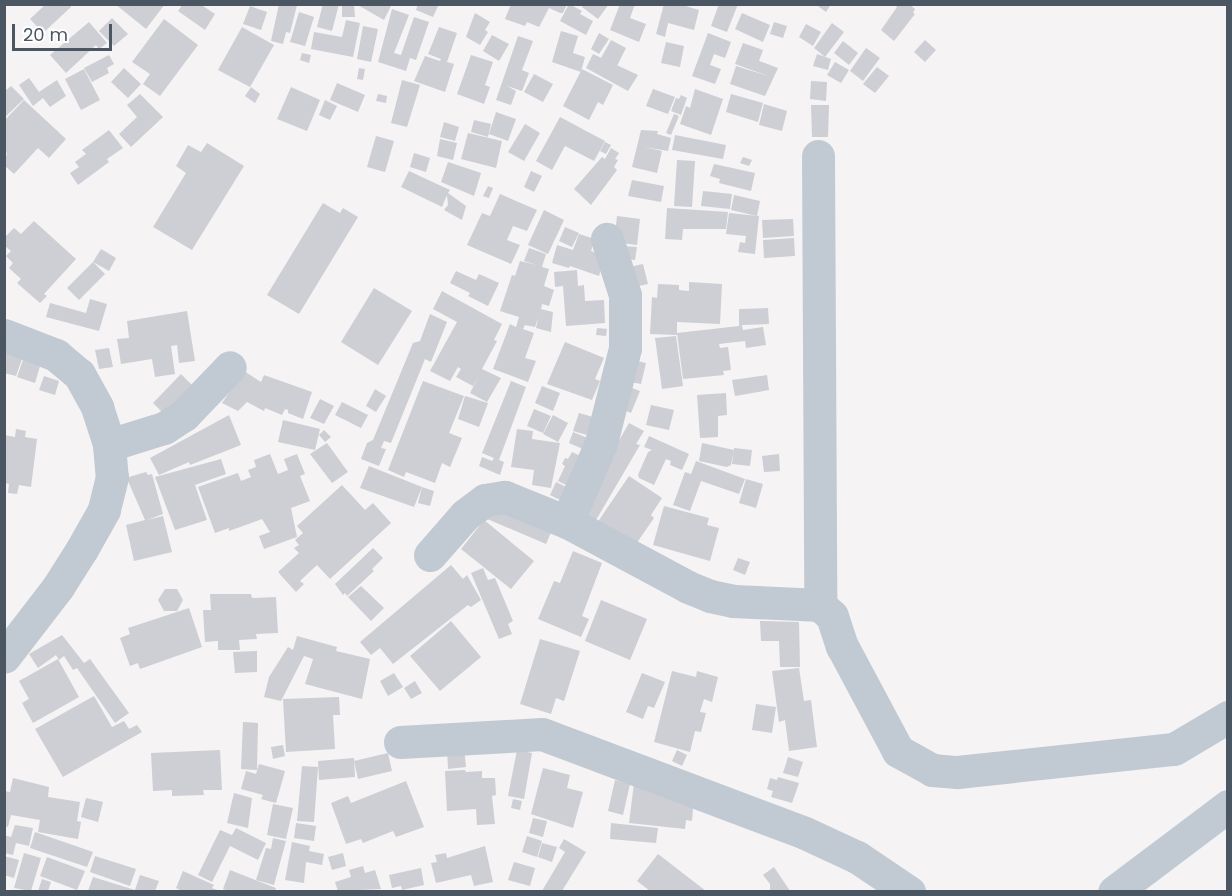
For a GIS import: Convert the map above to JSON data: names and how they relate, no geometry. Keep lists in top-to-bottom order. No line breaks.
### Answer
{"scale_bar":"20 m"}
